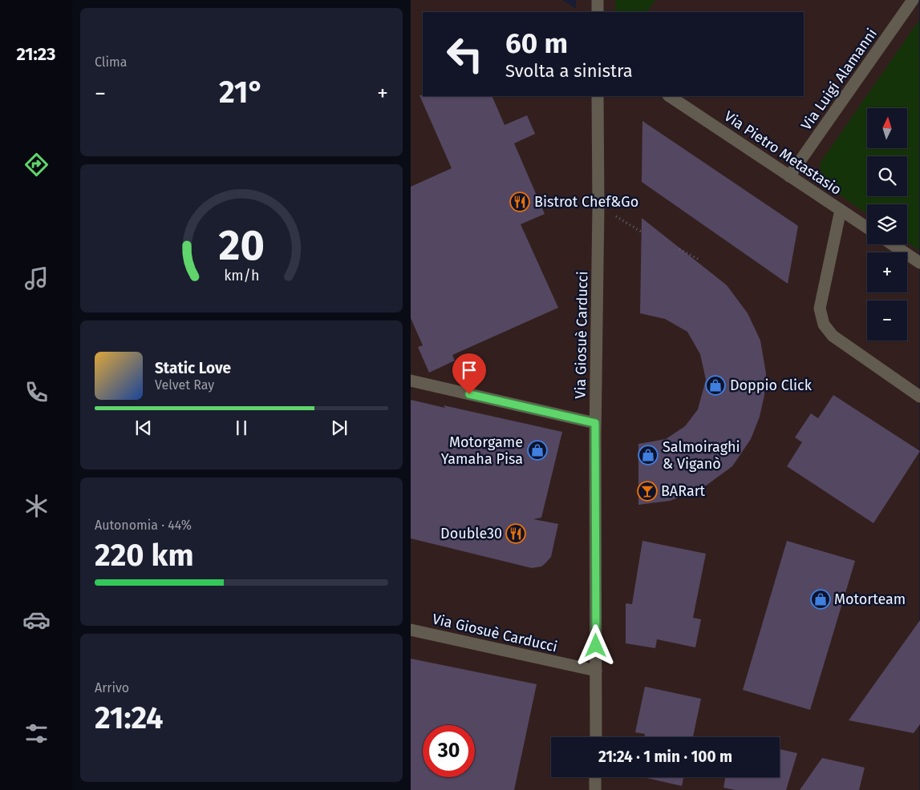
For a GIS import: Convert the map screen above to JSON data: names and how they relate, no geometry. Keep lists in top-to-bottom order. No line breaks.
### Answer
{"streets":{"street":["Via Luigi Alamanni","Via Pietro Metastasio","Via Giosuè Carducci"]},"crossings":[["Via Luigi Alamanni","Via Pietro Metastasio"]],"places":{"restaurant":["Bistrot Chef&Go","Double30"],"shop":["Doppio Click","Motorgame Yamaha Pisa","Salmoiraghi & Viganò","Motorteam"],"bar":["BARart"]},"north":"top","page":{"tabs":"21:23","tile":["Clima",["Autonomia · 44%","220 km"],["Arrivo","21:24"]],"turn":["60 m","Svolta a sinistra"],"heat":["−","21°","+"],"map_buttons":["+","−"],"song":["Static Love","Velvet Ray"],"limit":"30","trip":"21:24 · 1 min · 100 m","gauge":["20","km/h"]}}
